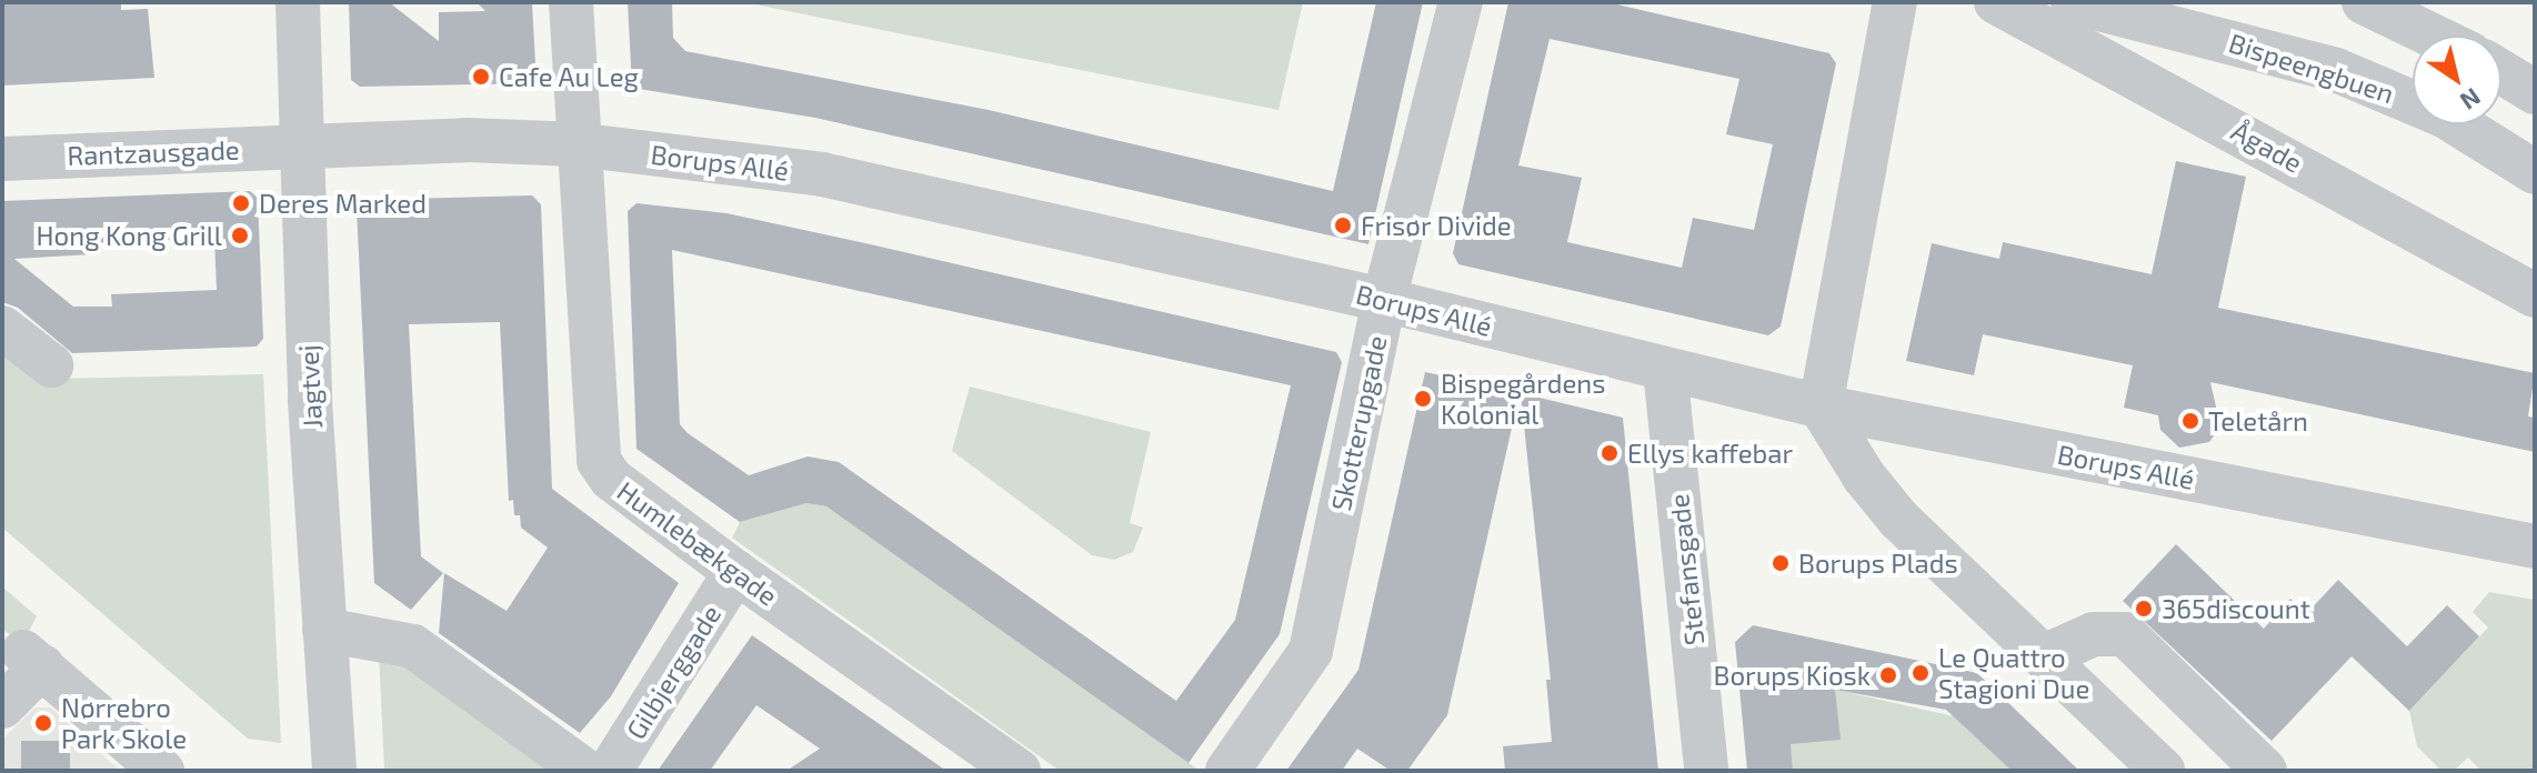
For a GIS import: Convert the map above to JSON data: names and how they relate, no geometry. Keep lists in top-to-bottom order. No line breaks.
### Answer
{"streets":{"street":["Bispeengbuen","Ågade","Rantzausgade","Borups Allé","Jagtvej","Skotterupgade","Humlebækgade","Stefansgade","Gilbjerggade"]},"crossings":[["Rantzausgade","Borups Allé"],["Rantzausgade","Jagtvej"],["Borups Allé","Jagtvej"],["Borups Allé","Skotterupgade"],["Borups Allé","Humlebækgade"],["Borups Allé","Stefansgade"],["Humlebækgade","Gilbjerggade"]],"places":["Cafe Au Leg","Deres Marked","Frisør Divide","Hong Kong Grill","Bispegårdens Kolonial","Teletårn","Ellys kaffebar","Borups Plads","365discount","Le Quattro Stagioni Due","Borups Kiosk","Nørrebro Park Skole"],"north":"bottom right"}
